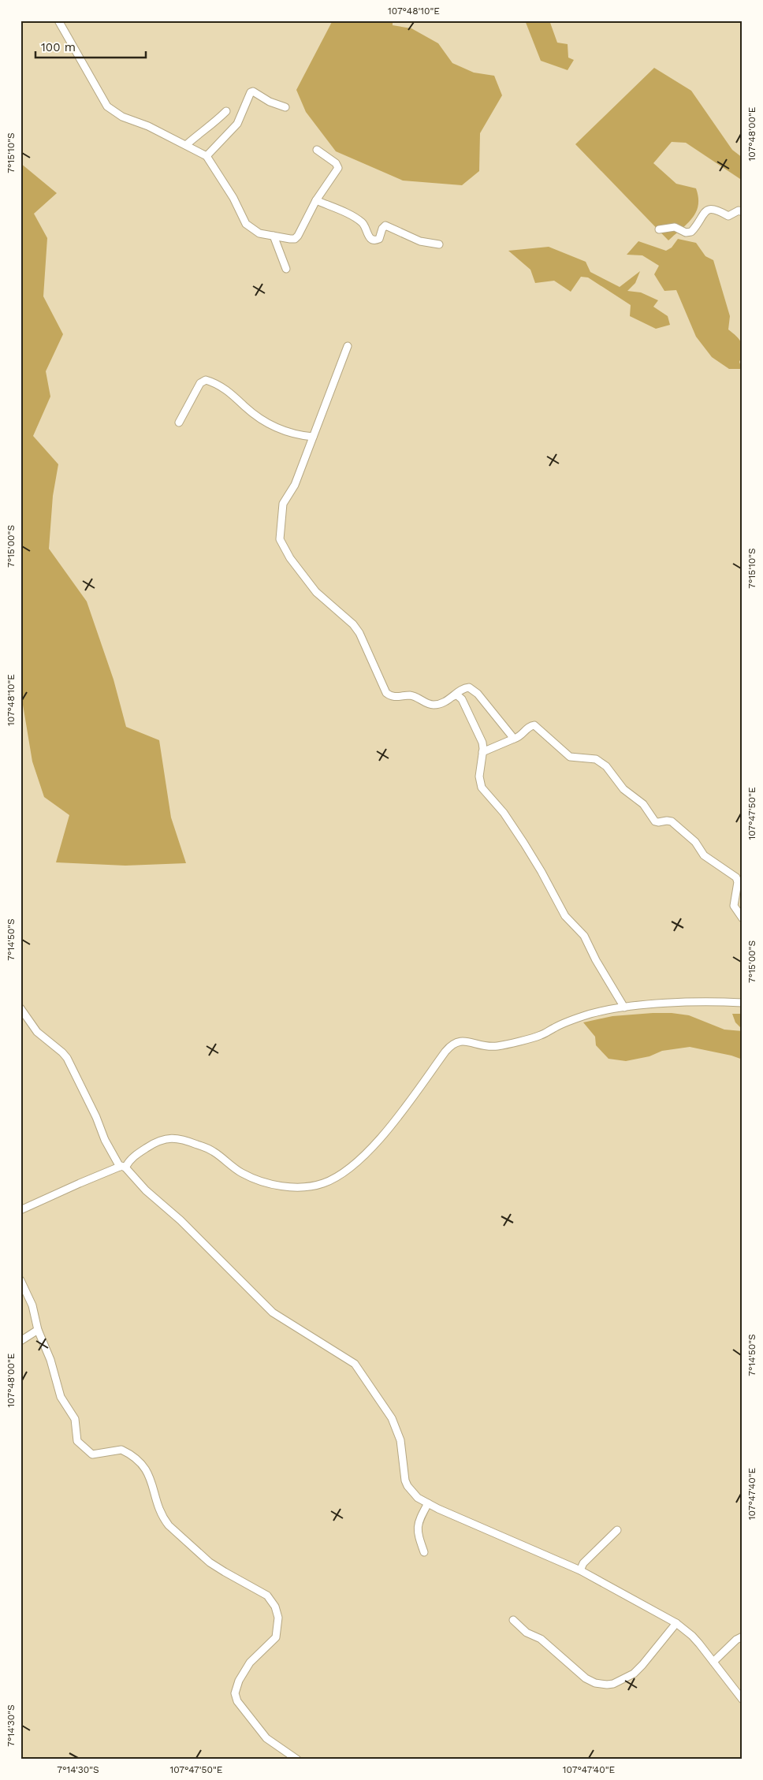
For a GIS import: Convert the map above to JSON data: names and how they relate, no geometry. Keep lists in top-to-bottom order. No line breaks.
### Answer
{"scale_bar":"100 m","coordinates":["107°48'10\"E","107°48'00\"E","7°15'10\"S","7°15'00\"S","107°47'50\"E","7°14'50\"S","107°47'40\"E","7°14'30\"S"]}
